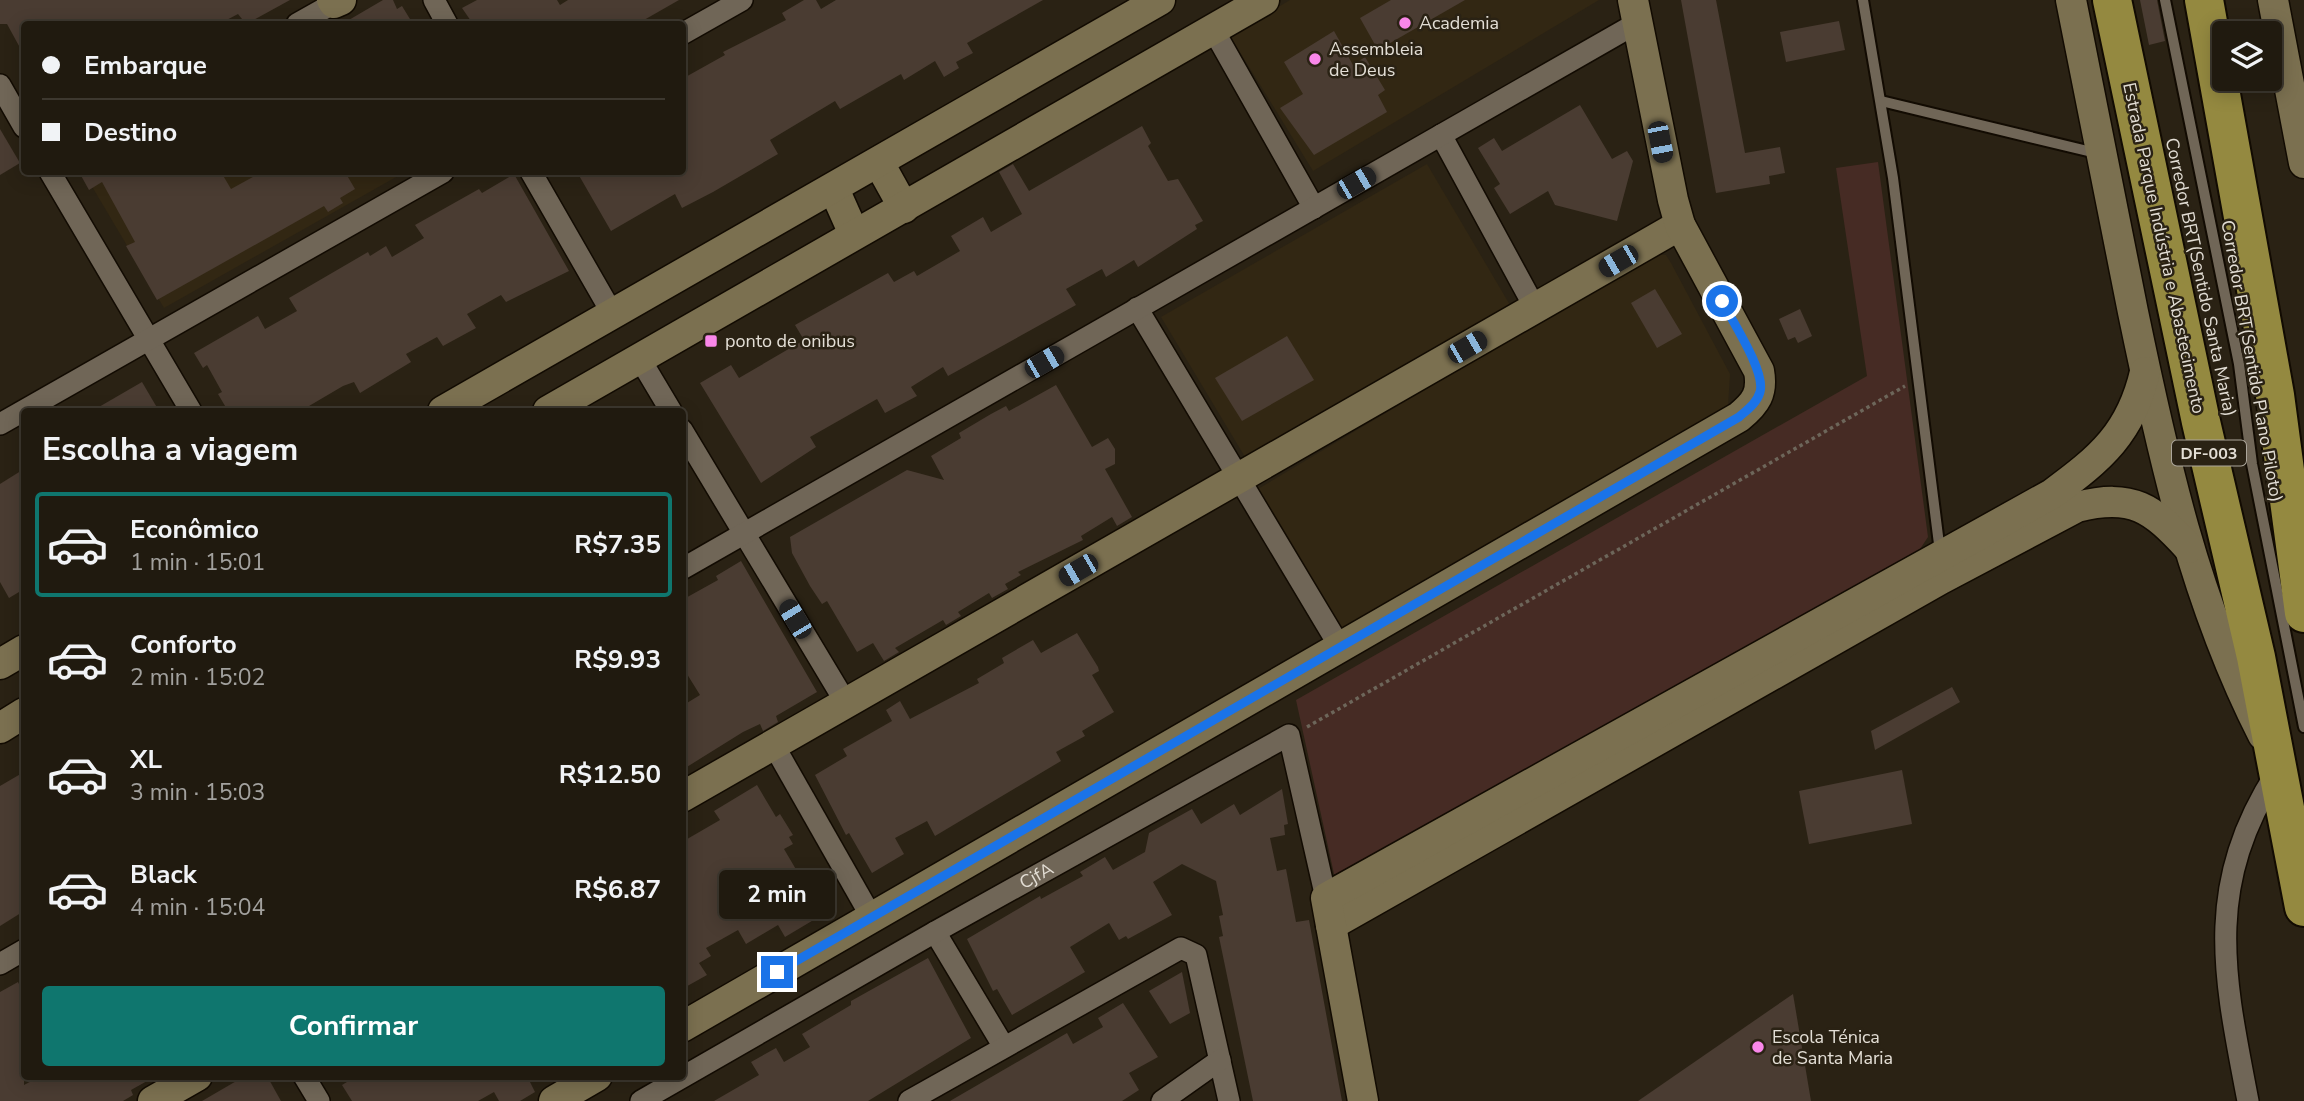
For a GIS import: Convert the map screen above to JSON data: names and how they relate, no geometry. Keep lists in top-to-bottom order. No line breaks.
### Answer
{"streets":{"highway":["Estrada Parque Indústria e Abastecimento","DF-003"],"street":["CjfA"],"lane":["Corredor BRT(Sentido Santa Maria)","Corredor BRT(Sentido Plano Piloto)"]},"places":{"other":["Academia","Assembleia de Deus","Escola Ténica de Santa Maria"],"transit":["ponto de onibus"]},"page":{"banner":["Embarque","Destino"],"heading":"Escolha a viagem","list":[{"name":"Econômico","note":"1 min · 15:01","value":"R$7.35"},{"name":"Conforto","note":"2 min · 15:02","value":"R$9.93"},{"name":"XL","note":"3 min · 15:03","value":"R$12.50"},{"name":"Black","note":"4 min · 15:04","value":"R$6.87"}],"bubble":"2 min","buttons":"Confirmar"}}
